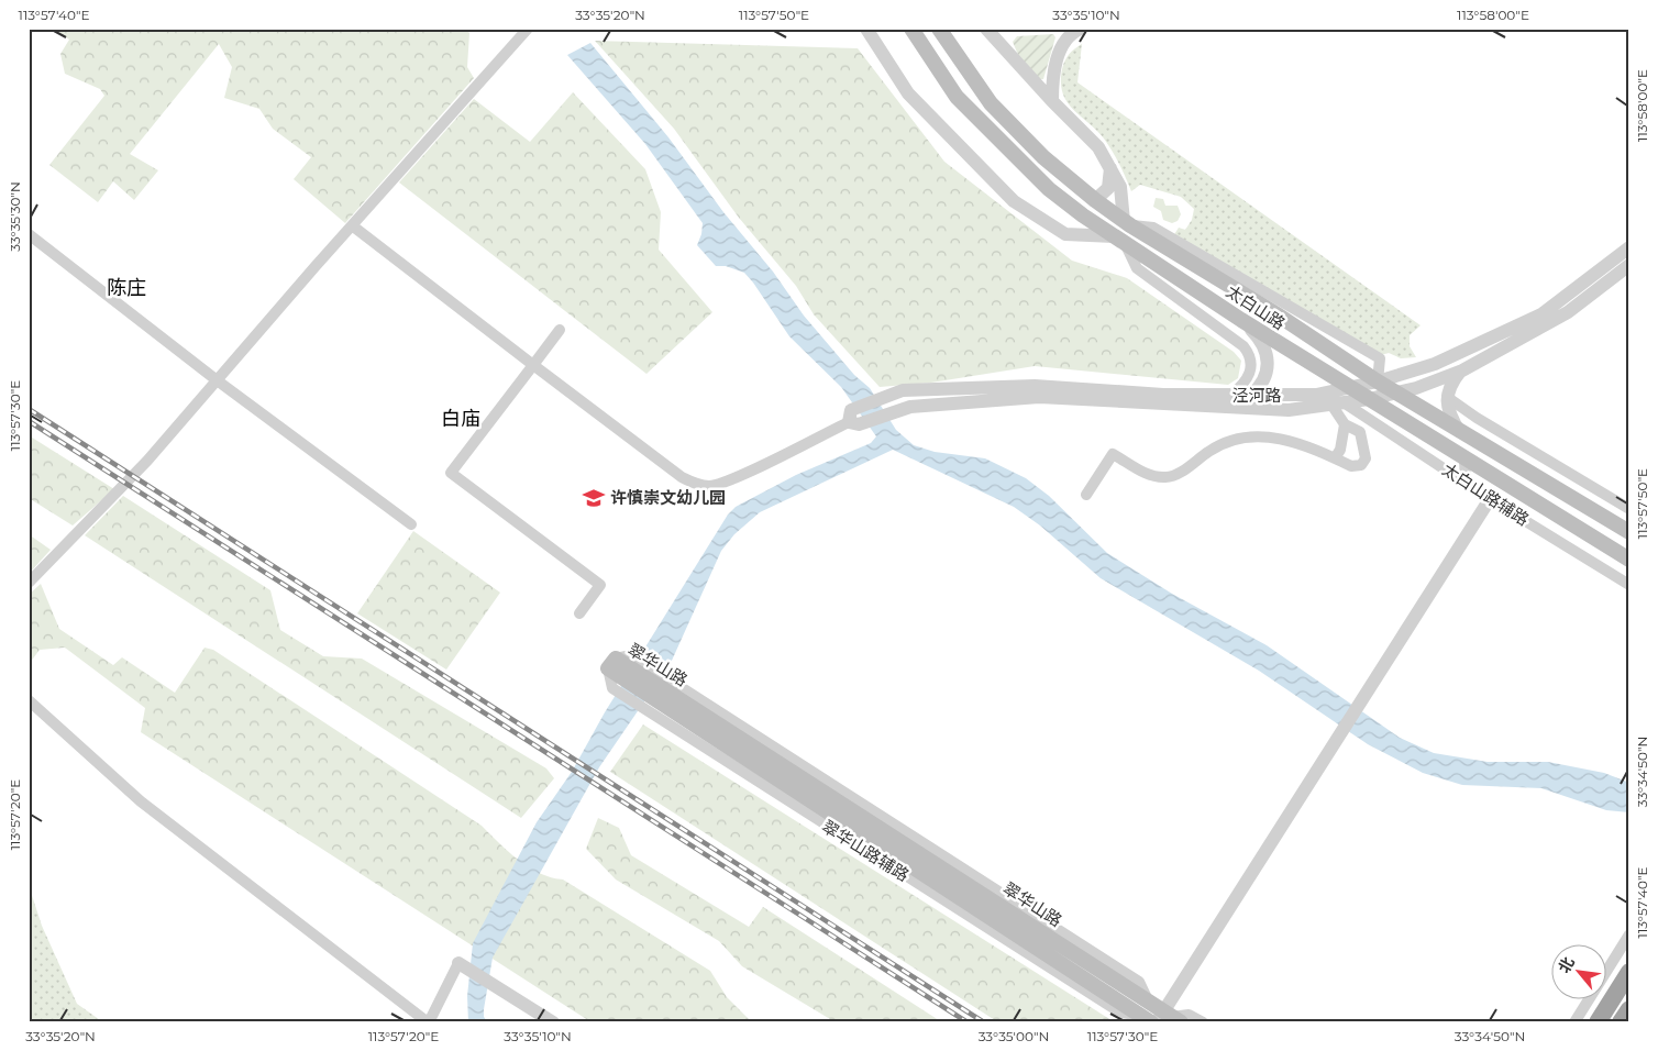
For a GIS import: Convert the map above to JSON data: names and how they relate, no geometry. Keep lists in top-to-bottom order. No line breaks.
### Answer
{"streets":{"main road":["太白山路","翠华山路"],"street":["泾河路","太白山路辅路"]},"crossings":[["太白山路","泾河路"],["泾河路","太白山路辅路"]],"districts":["陈庄","白庙"],"places":{"school or university":["许慎崇文幼儿园"]},"north":"top left","coordinates":["113°57'40\"E","33°35'20\"N","113°57'50\"E","33°35'10\"N","113°58'00\"E","33°35'30\"N","113°57'30\"E","33°34'50\"N","113°57'20\"E","33°35'00\"N"]}
